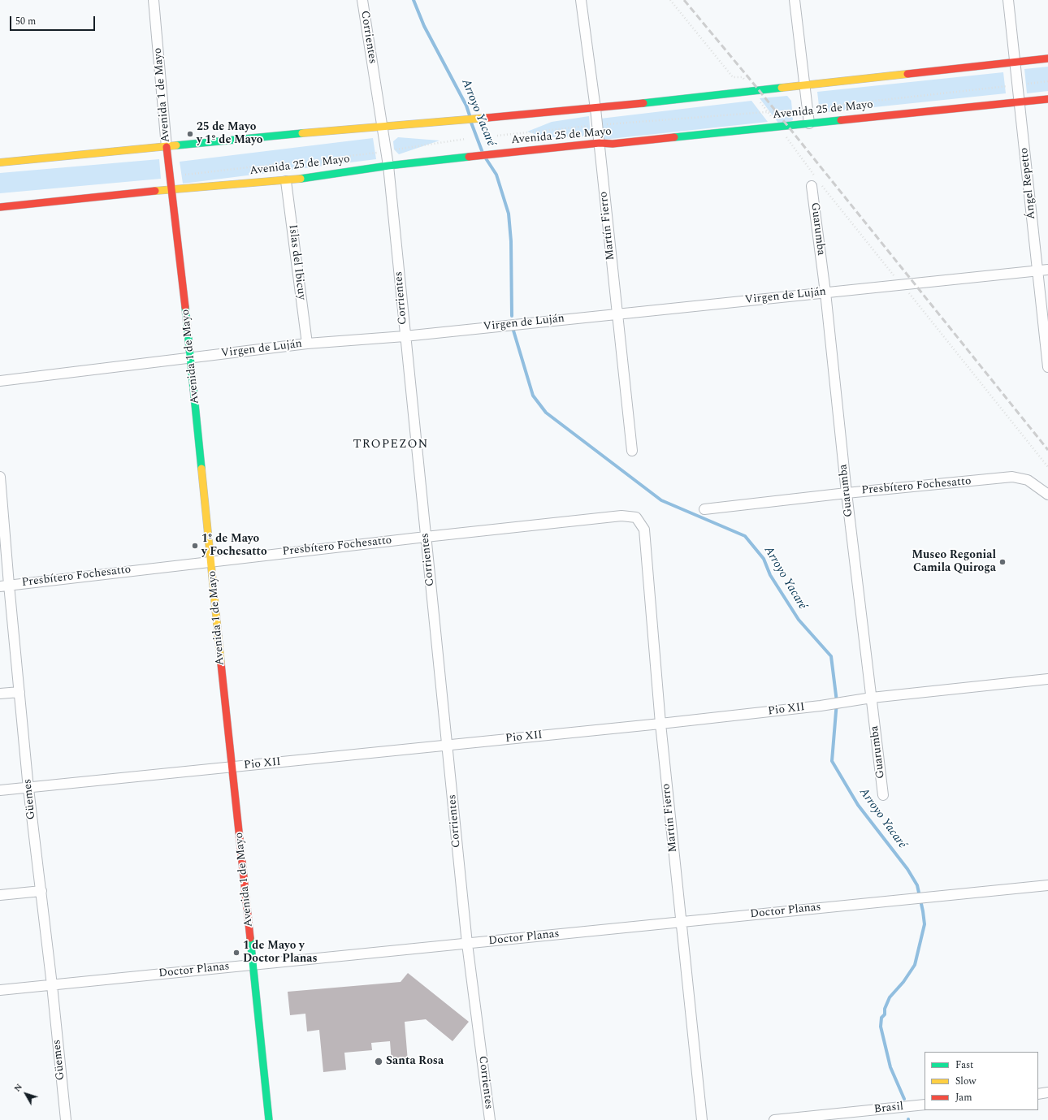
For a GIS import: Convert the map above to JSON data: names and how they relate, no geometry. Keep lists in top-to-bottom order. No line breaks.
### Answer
{"streets":{"main road":["Avenida 1 de Mayo","Avenida 25 de Mayo"],"street":["Corrientes","Ángel Repetto","Martín Fierro","Guarumba","Islas del Ibicuy","Virgen de Luján","Presbítero Fochesatto","Pio XII","Güemes","Doctor Planas","Brasil"]},"crossings":[["Corrientes","Avenida 25 de Mayo"],["Corrientes","Virgen de Luján"],["Corrientes","Presbítero Fochesatto"],["Corrientes","Pio XII"],["Corrientes","Doctor Planas"],["Avenida 1 de Mayo","Avenida 25 de Mayo"],["Avenida 1 de Mayo","Virgen de Luján"],["Avenida 1 de Mayo","Presbítero Fochesatto"],["Avenida 1 de Mayo","Pio XII"],["Avenida 1 de Mayo","Doctor Planas"],["Avenida 25 de Mayo","Ángel Repetto"],["Avenida 25 de Mayo","Martín Fierro"],["Avenida 25 de Mayo","Islas del Ibicuy"],["Ángel Repetto","Virgen de Luján"],["Martín Fierro","Virgen de Luján"],["Martín Fierro","Presbítero Fochesatto"],["Martín Fierro","Pio XII"],["Martín Fierro","Doctor Planas"],["Guarumba","Virgen de Luján"],["Guarumba","Presbítero Fochesatto"],["Guarumba","Pio XII"],["Islas del Ibicuy","Virgen de Luján"],["Presbítero Fochesatto","Güemes"],["Pio XII","Güemes"],["Güemes","Doctor Planas"]],"districts":["TROPEZON"],"water":["Arroyo Yacaré"],"places":["25 de Mayo y 1º de Mayo","1º de Mayo y Fochesatto","Museo Regonial Camila Quiroga","1 de Mayo y Doctor Planas","Santa Rosa"],"legend":["Fast","Slow","Jam"],"scale_bar":"50 m","north":"top left"}
